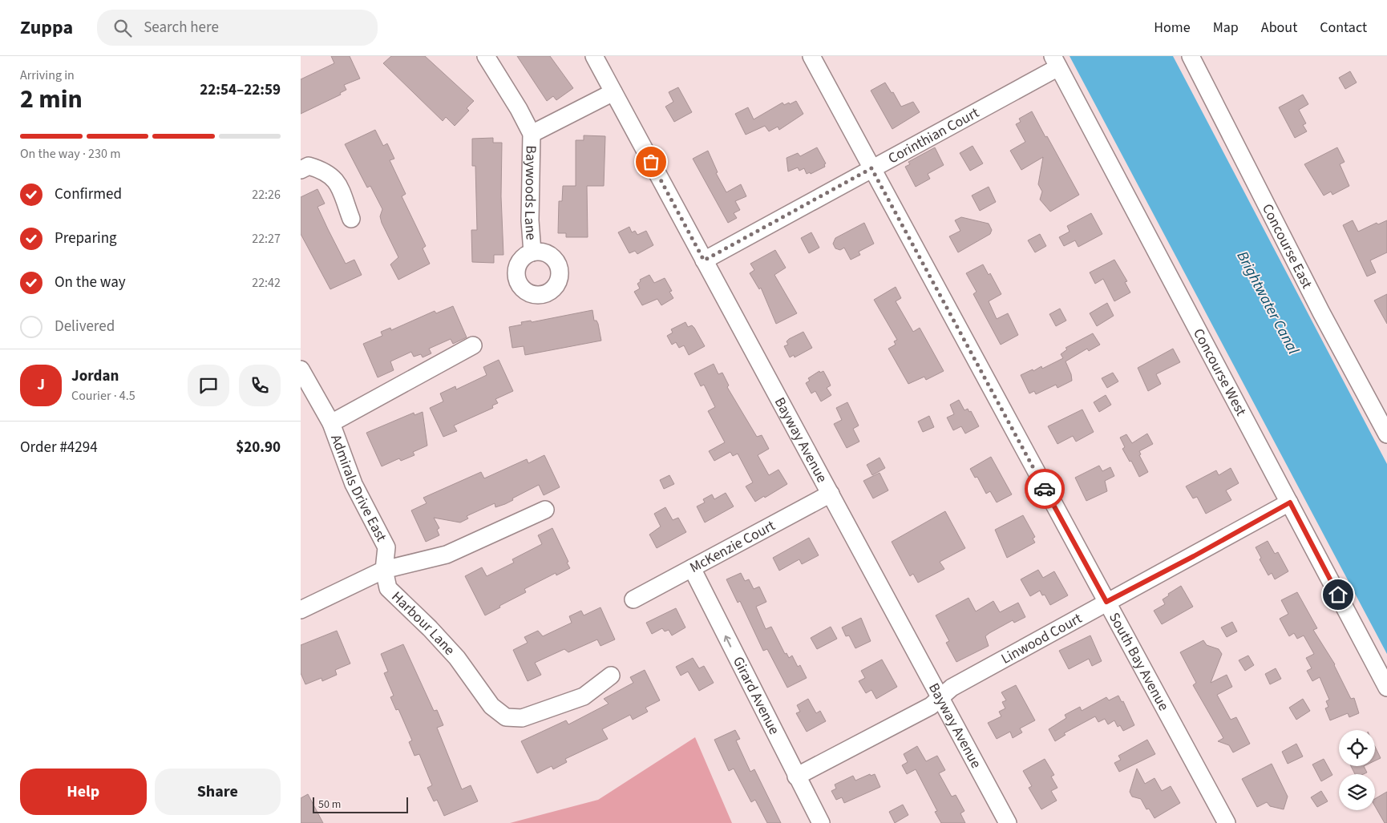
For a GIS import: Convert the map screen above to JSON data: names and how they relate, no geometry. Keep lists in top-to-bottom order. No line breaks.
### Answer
{"streets":{"street":["Corinthian Court","Baywoods Lane","Concourse East","Concourse West","Bayway Avenue","Admirals Drive East","McKenzie Court","Harbour Lane","Linwood Court","South Bay Avenue","Girard Avenue"]},"crossings":[["Corinthian Court","Concourse West"],["Corinthian Court","Bayway Avenue"],["Corinthian Court","South Bay Avenue"],["Baywoods Lane","Bayway Avenue"],["Concourse West","Linwood Court"],["Bayway Avenue","McKenzie Court"],["Bayway Avenue","Linwood Court"],["Admirals Drive East","Harbour Lane"],["McKenzie Court","Girard Avenue"],["Linwood Court","South Bay Avenue"],["Linwood Court","Girard Avenue"]],"one_way":["Girard Avenue"],"water":["Brightwater Canal"],"scale_bar":"50 m","page":{"header":"Zuppa","search":"Search here","nav":["Home","Map","About","Contact"],"heading":["2 min","Arriving in","22:54–22:59"],"panel":["Jordan","Courier · 4.5","Order #4294","$20.90"],"bar":"On the way · 230 m","list":[["Confirmed","22:26"],["Preparing","22:27"],["On the way","22:42"],"Delivered"],"round":"J","buttons":["Help","Share"],"scale":"50 m"}}
